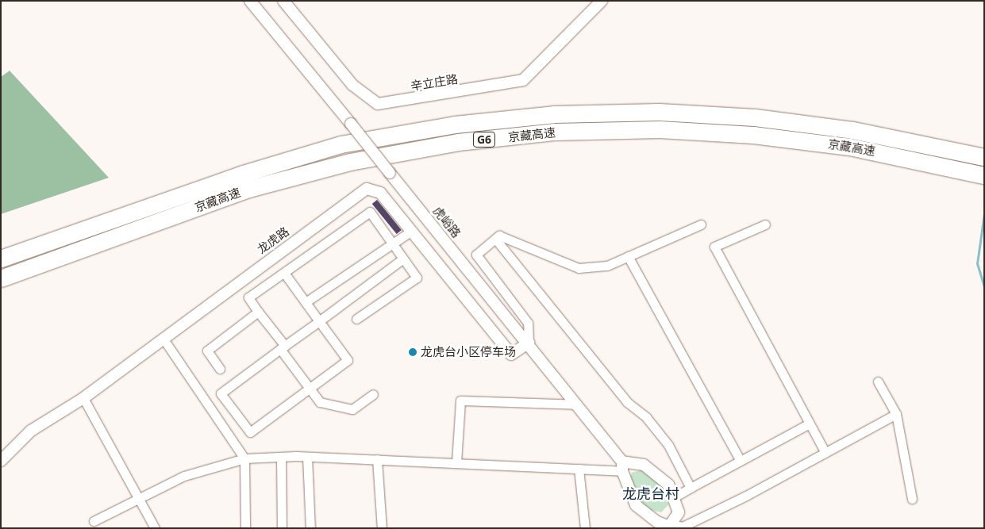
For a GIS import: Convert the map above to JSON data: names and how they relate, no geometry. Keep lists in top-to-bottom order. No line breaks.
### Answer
{"streets":{"highway":["京藏高速","G6"],"street":["辛立庄路","虎峪路","龙虎路"]},"crossings":[["虎峪路","龙虎路"]],"districts":["龙虎台村"],"places":["龙虎台小区停车场"]}
